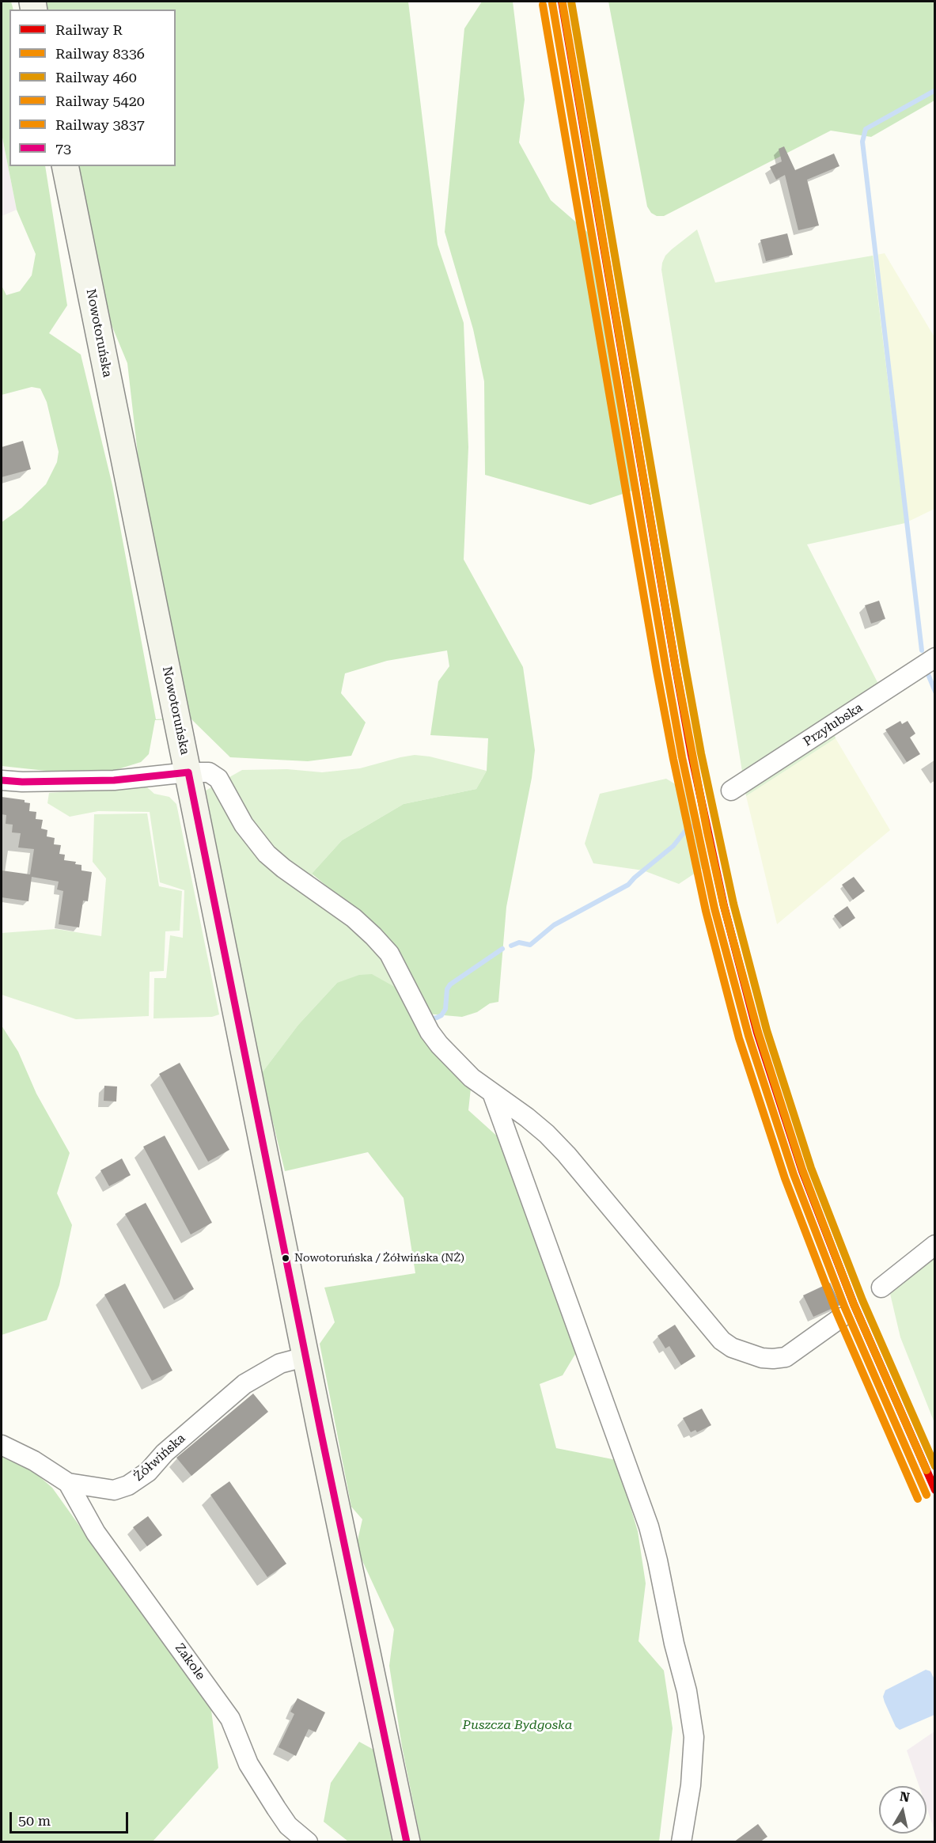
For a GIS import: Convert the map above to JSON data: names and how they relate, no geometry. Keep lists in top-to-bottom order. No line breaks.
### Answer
{"streets":{"main road":["Nowotoruńska"],"street":["Przyłubska","Żółwińska","Zakole"]},"crossings":[["Nowotoruńska","Żółwińska"],["Żółwińska","Zakole"]],"parks":["Puszcza Bydgoska"],"places":["Nowotoruńska / Żółwińska (NŻ)"],"lines":["rail line R","rail line 460","rail line 8336","rail line 3837","rail line 5420","transit line 73"],"legend":["Railway R","Railway 8336","Railway 460","Railway 5420","Railway 3837","73"],"scale_bar":"50 m","north":"top"}
